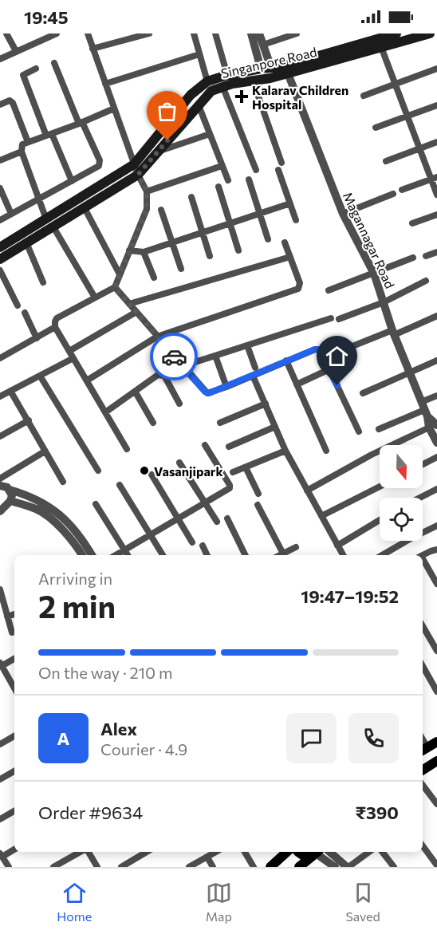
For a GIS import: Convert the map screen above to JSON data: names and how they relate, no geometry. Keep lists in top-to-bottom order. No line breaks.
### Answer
{"streets":{"main road":["Singanpore Road"],"street":["Magannagar Road"]},"crossings":[["Singanpore Road","Magannagar Road"]],"places":{"health":["Kalarav Children Hospital"],"other":["Vasanjipark"]},"north":"bottom","page":{"status":"19:45","heading":["2 min","Arriving in","19:47–19:52"],"panel":["Alex","Courier · 4.9","Order #9634","₹390"],"bar":"On the way · 210 m","round":"A","tabs":["Home","Map","Saved"]}}
